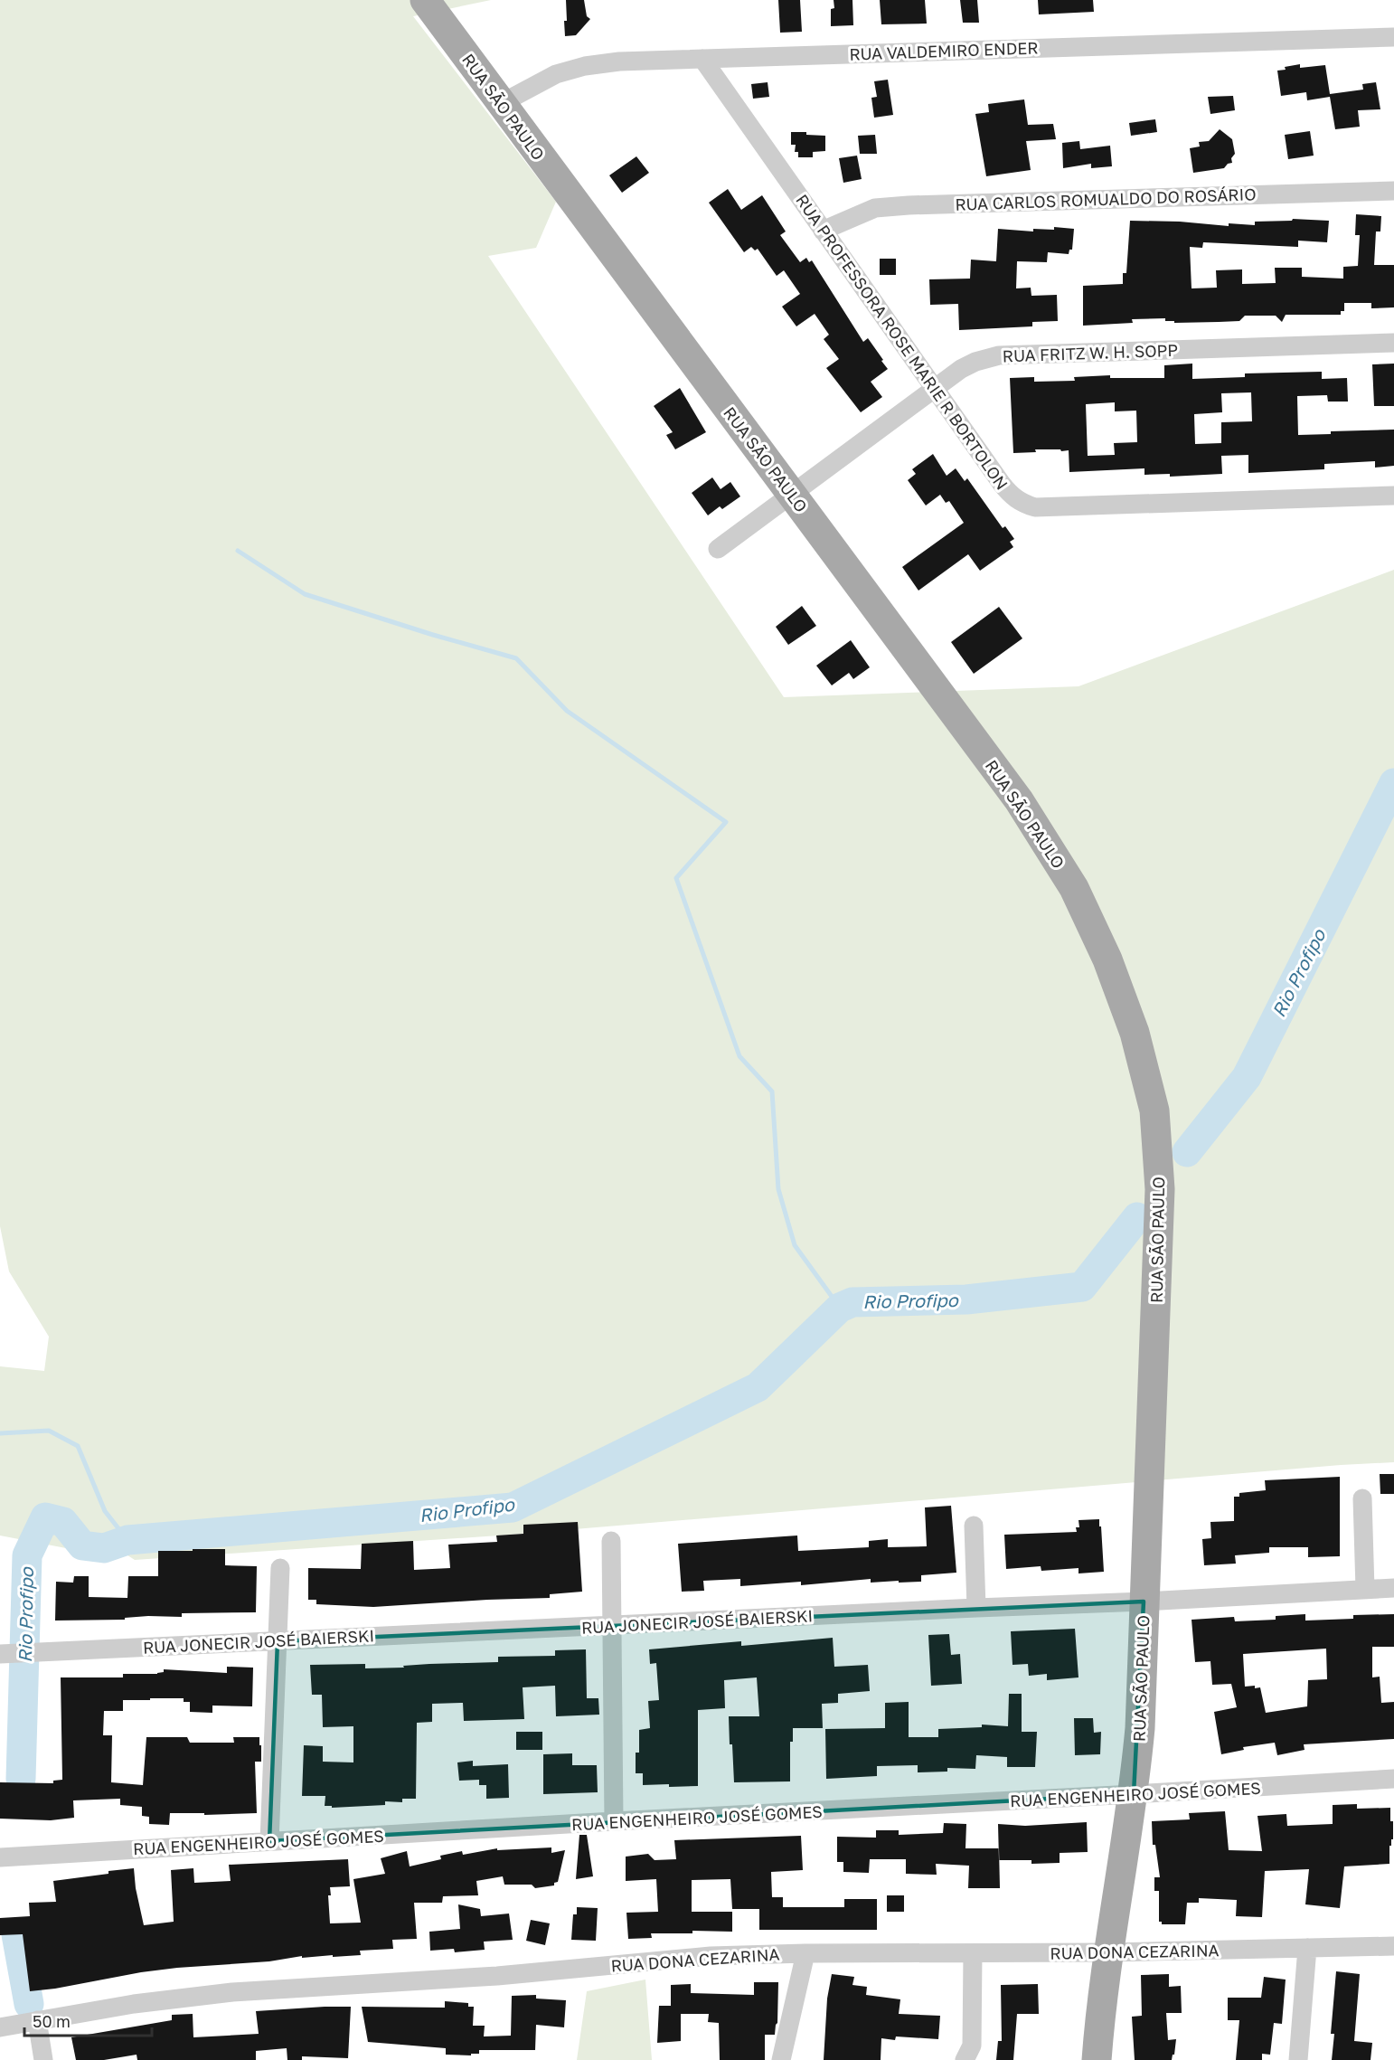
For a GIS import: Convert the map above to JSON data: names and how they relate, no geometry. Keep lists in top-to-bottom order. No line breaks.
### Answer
{"streets":{"main road":["RUA SÃO PAULO"],"street":["RUA VALDEMIRO ENDER","RUA CARLOS ROMUALDO DO ROSÁRIO","RUA PROFESSORA ROSE MARIE R BORTOLON","RUA FRITZ W. H. SOPP","RUA JONECIR JOSÉ BAIERSKI","RUA ENGENHEIRO JOSÉ GOMES","RUA DONA CEZARINA"]},"crossings":[["RUA VALDEMIRO ENDER","RUA SÃO PAULO"],["RUA VALDEMIRO ENDER","RUA PROFESSORA ROSE MARIE R BORTOLON"],["RUA SÃO PAULO","RUA FRITZ W. H. SOPP"],["RUA SÃO PAULO","RUA JONECIR JOSÉ BAIERSKI"],["RUA SÃO PAULO","RUA ENGENHEIRO JOSÉ GOMES"],["RUA SÃO PAULO","RUA DONA CEZARINA"],["RUA CARLOS ROMUALDO DO ROSÁRIO","RUA PROFESSORA ROSE MARIE R BORTOLON"],["RUA PROFESSORA ROSE MARIE R BORTOLON","RUA FRITZ W. H. SOPP"]],"water":["Rio Profipo"],"scale_bar":"50 m"}
